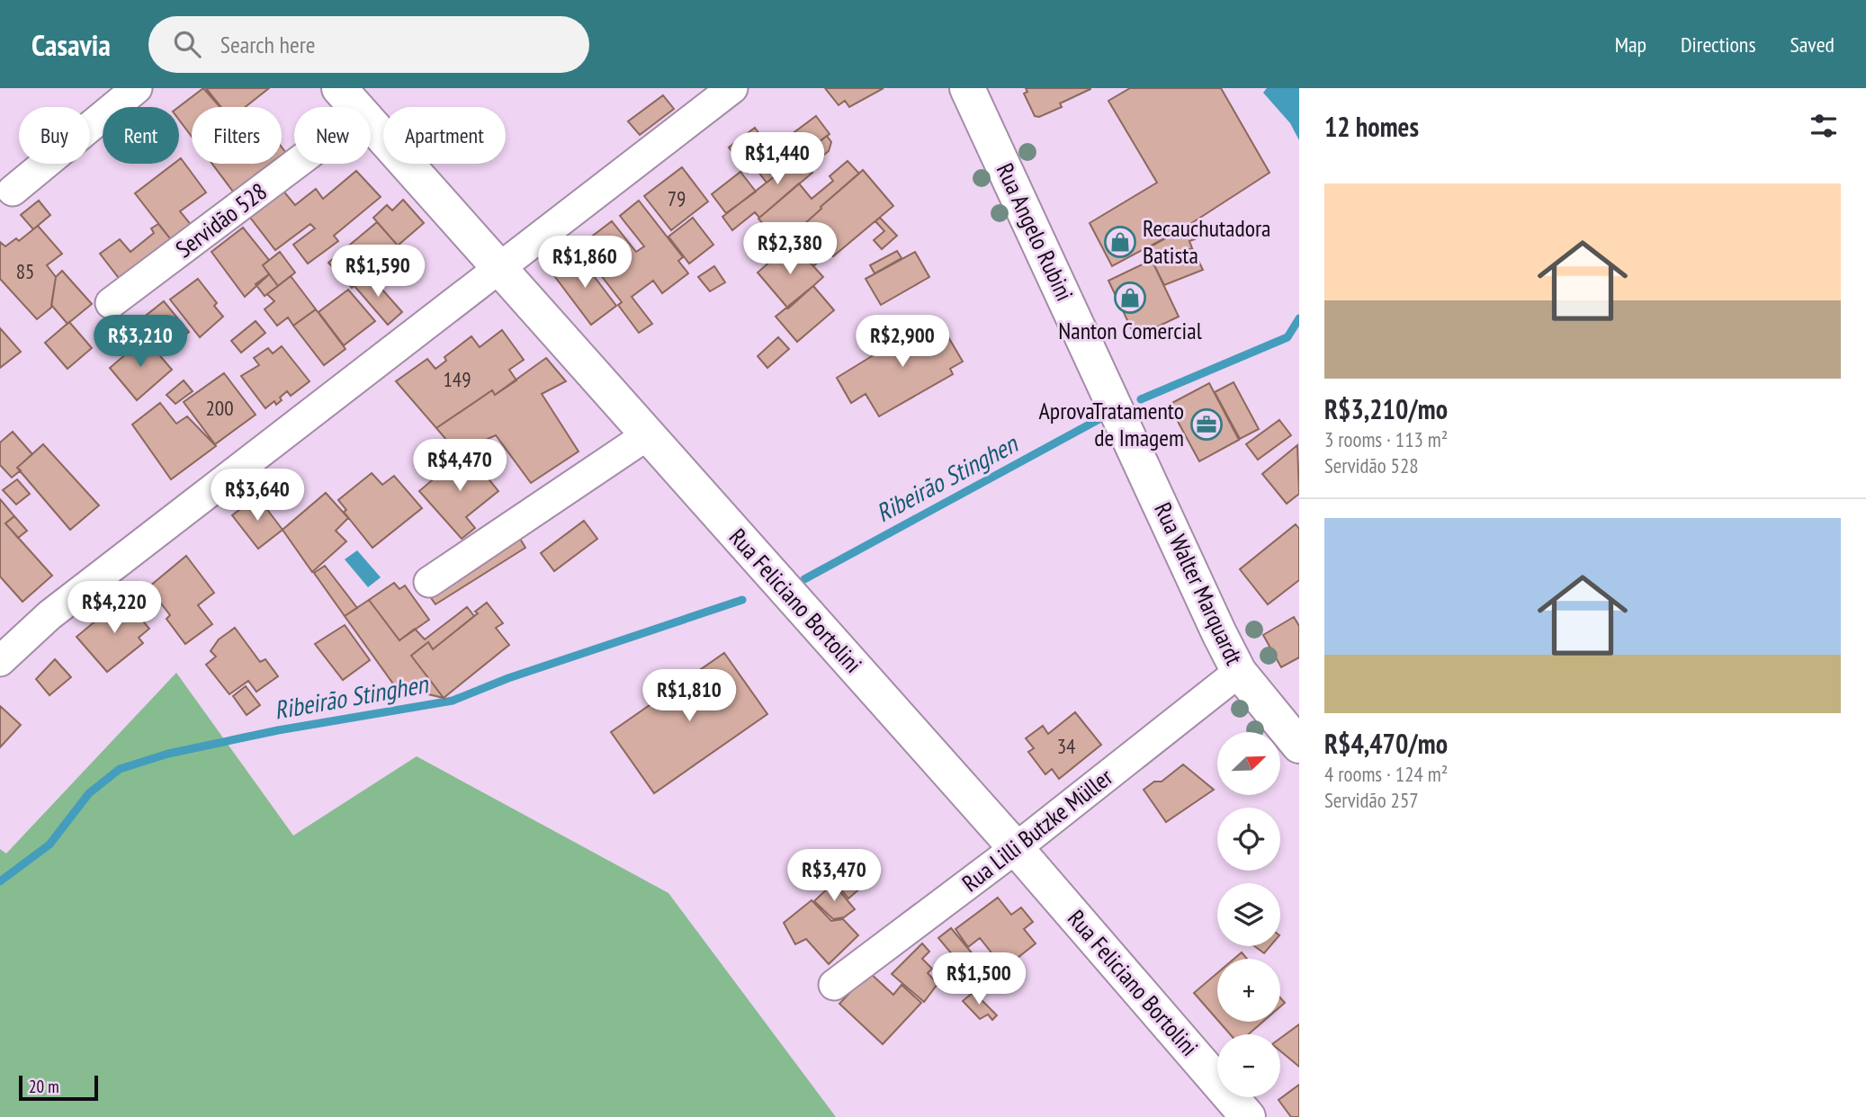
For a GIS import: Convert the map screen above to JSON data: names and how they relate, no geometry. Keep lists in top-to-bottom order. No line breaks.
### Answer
{"streets":{"main road":["Rua Angelo Rubini","Rua Walter Marquardt","Rua Feliciano Bortolini"],"street":["Servidão 528","Rua Lilli Butzke Müller"]},"crossings":[["Rua Angelo Rubini","Rua Walter Marquardt"],["Rua Walter Marquardt","Rua Lilli Butzke Müller"],["Rua Feliciano Bortolini","Rua Lilli Butzke Müller"]],"water":["Ribeirão Stinghen"],"places":{"shop":["Recauchutadora Batista","Nanton Comercial"],"office":["AprovaTratamento de Imagem"]},"house_numbers":["79","85","149","200","34"],"scale_bar":"20 m","north":"top right","page":{"header":"Casavia","search":"Search here","nav":["Map","Directions","Saved"],"heading":"12 homes","chip":["Buy","Rent","Filters","New","Apartment"],"price":["R$1,440","R$2,380","R$1,860","R$1,590","R$3,210","R$2,900","R$4,470","R$3,640","R$4,220","R$1,810","R$3,470","R$1,500"],"list":[{"name":"R$3,210/mo","note":"3 rooms · 113 m² · Servidão 528"},{"name":"R$4,470/mo","note":"4 rooms · 124 m² · Servidão 257"}],"map_buttons":["+","−"],"scale":"20 m"}}
